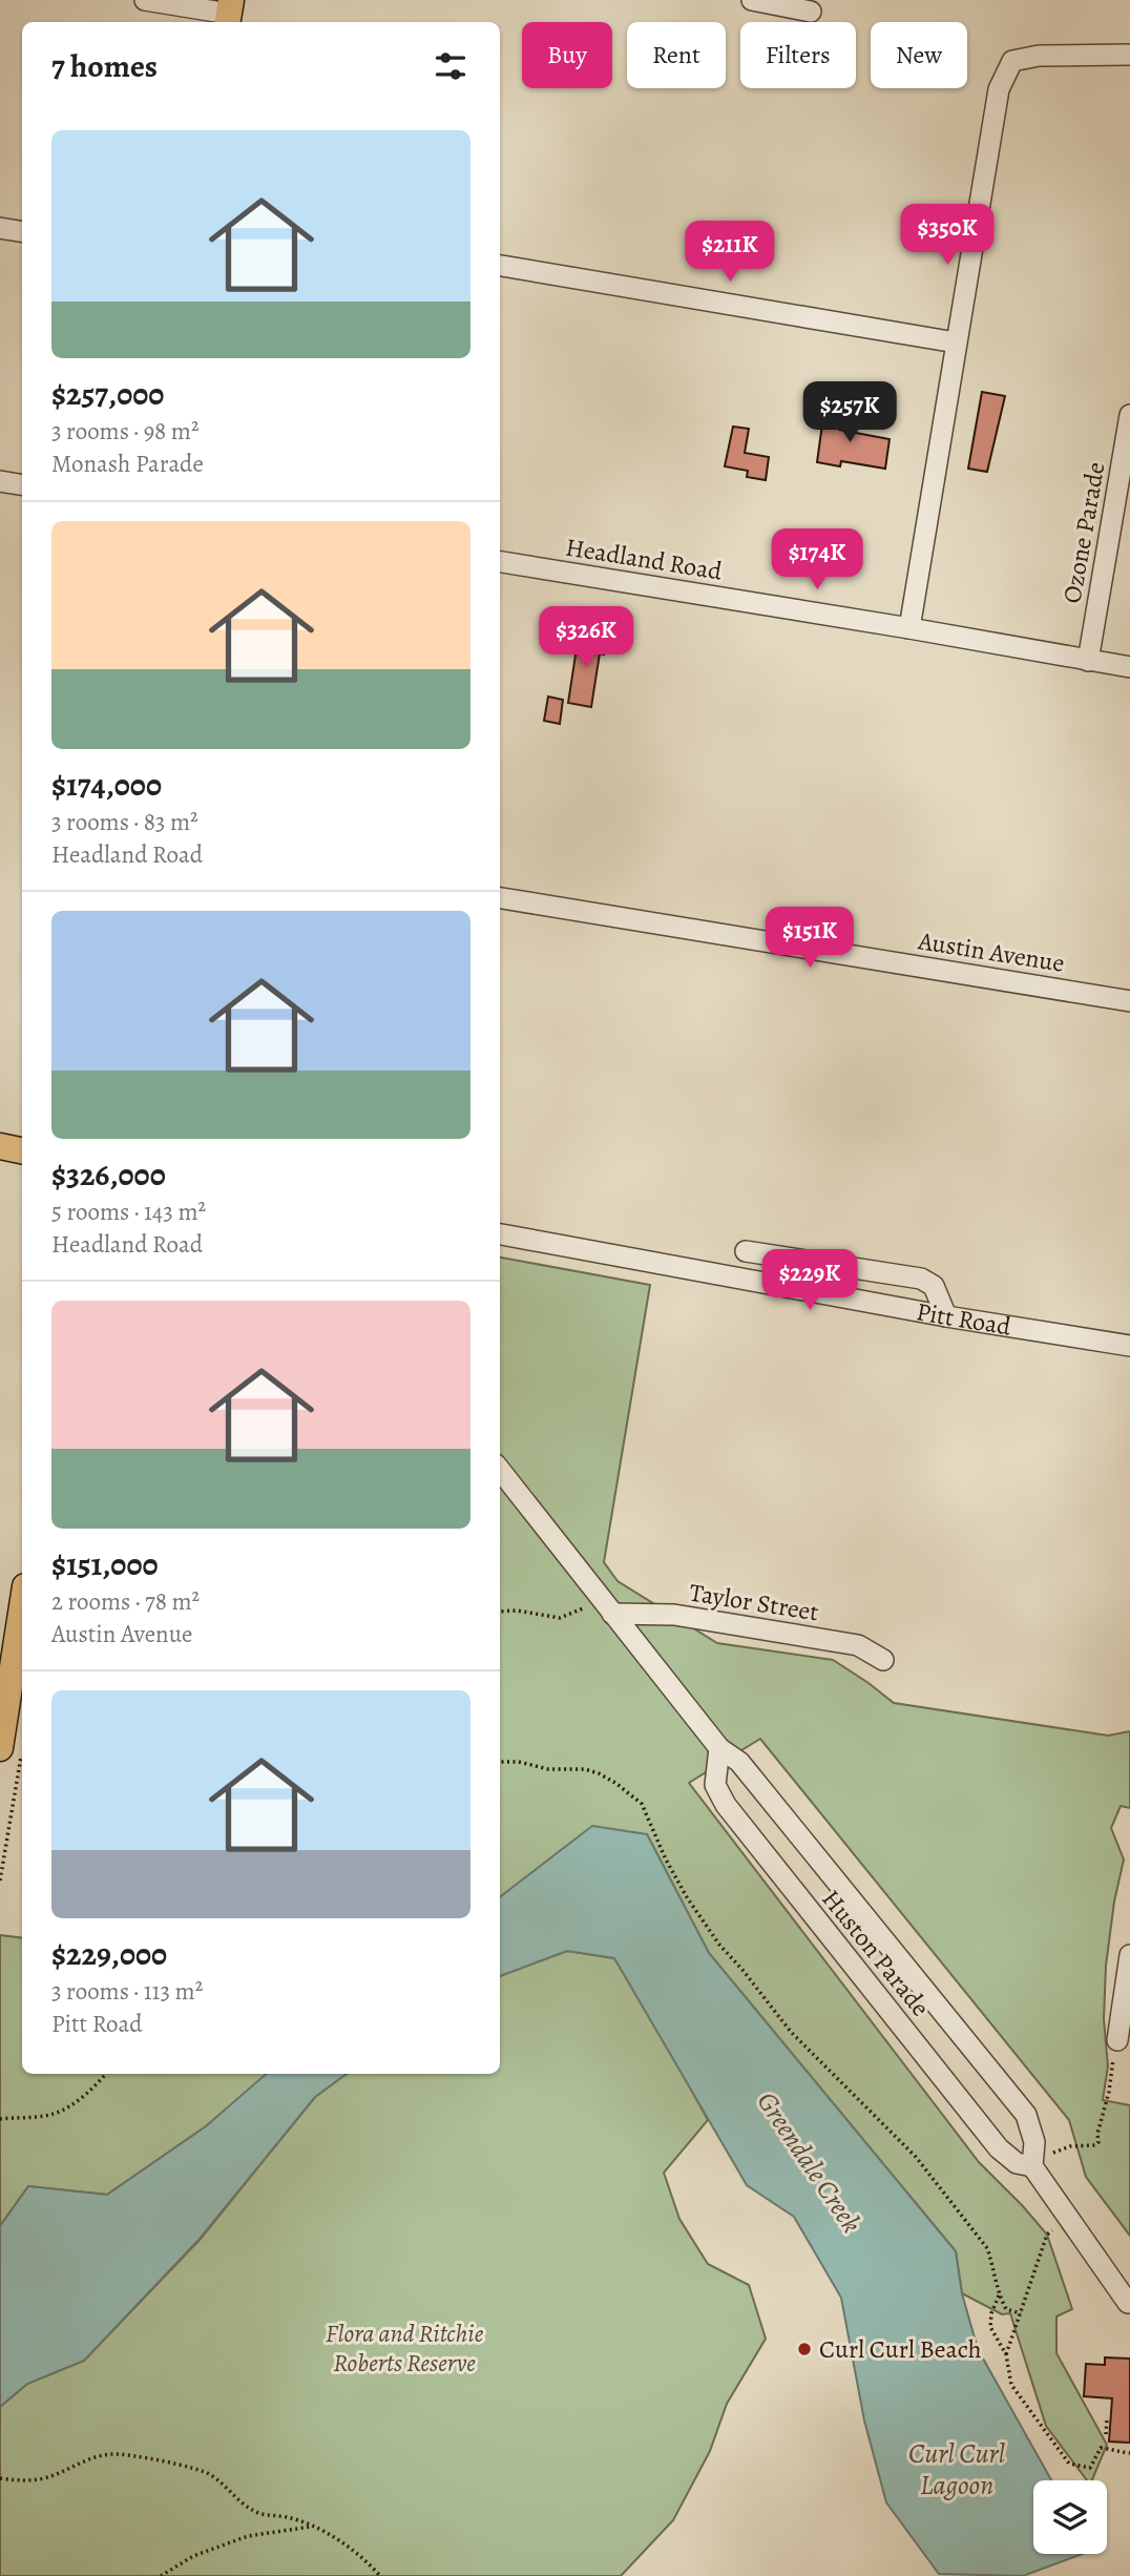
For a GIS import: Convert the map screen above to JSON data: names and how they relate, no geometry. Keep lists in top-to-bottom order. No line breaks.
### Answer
{"streets":{"street":["Ozone Parade","Headland Road","Austin Avenue","Pitt Road","Taylor Street","Huston Parade"]},"crossings":[["Ozone Parade","Headland Road"],["Taylor Street","Huston Parade"]],"water":["Greendale Creek","Curl Curl Lagoon"],"parks":["Flora and Ritchie Roberts Reserve"],"places":["Curl Curl Beach"],"page":{"chip":["Buy","Rent","Filters","New"],"heading":"7 homes","list":[{"name":"$257,000","note":"3 rooms · 98 m² · Monash Parade"},{"name":"$174,000","note":"3 rooms · 83 m² · Headland Road"},{"name":"$326,000","note":"5 rooms · 143 m² · Headland Road"},{"name":"$151,000","note":"2 rooms · 78 m² · Austin Avenue"},{"name":"$229,000","note":"3 rooms · 113 m² · Pitt Road"}],"price":["$350K","$211K","$257K","$174K","$326K","$151K","$229K"]}}
